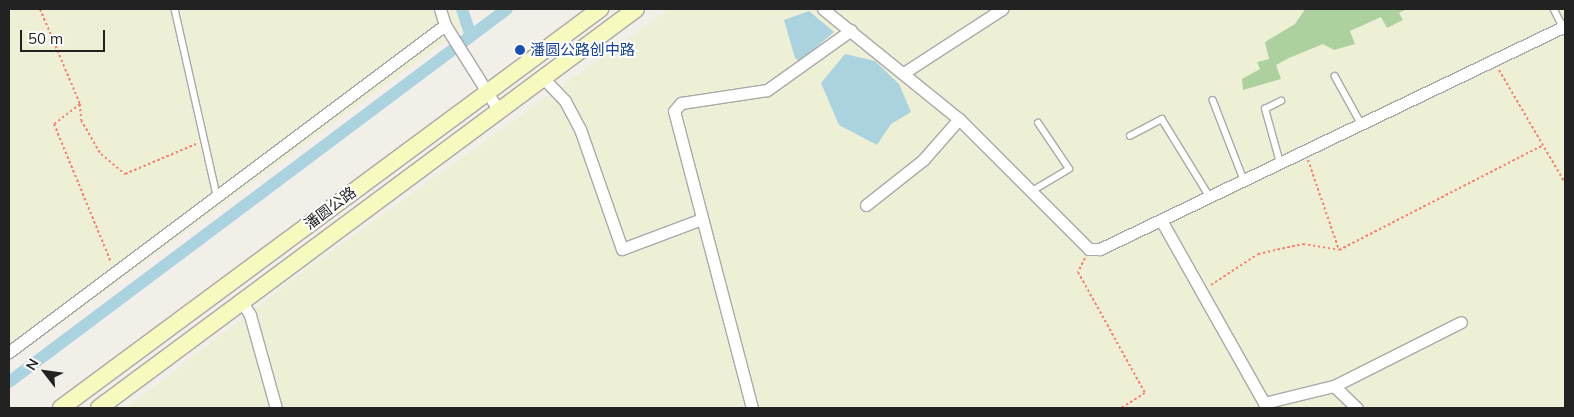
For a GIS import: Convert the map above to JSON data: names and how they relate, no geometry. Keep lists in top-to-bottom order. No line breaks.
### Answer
{"streets":{"main road":["潘圆公路"]},"places":["潘圆公路创中路"],"scale_bar":"50 m","north":"top left"}
